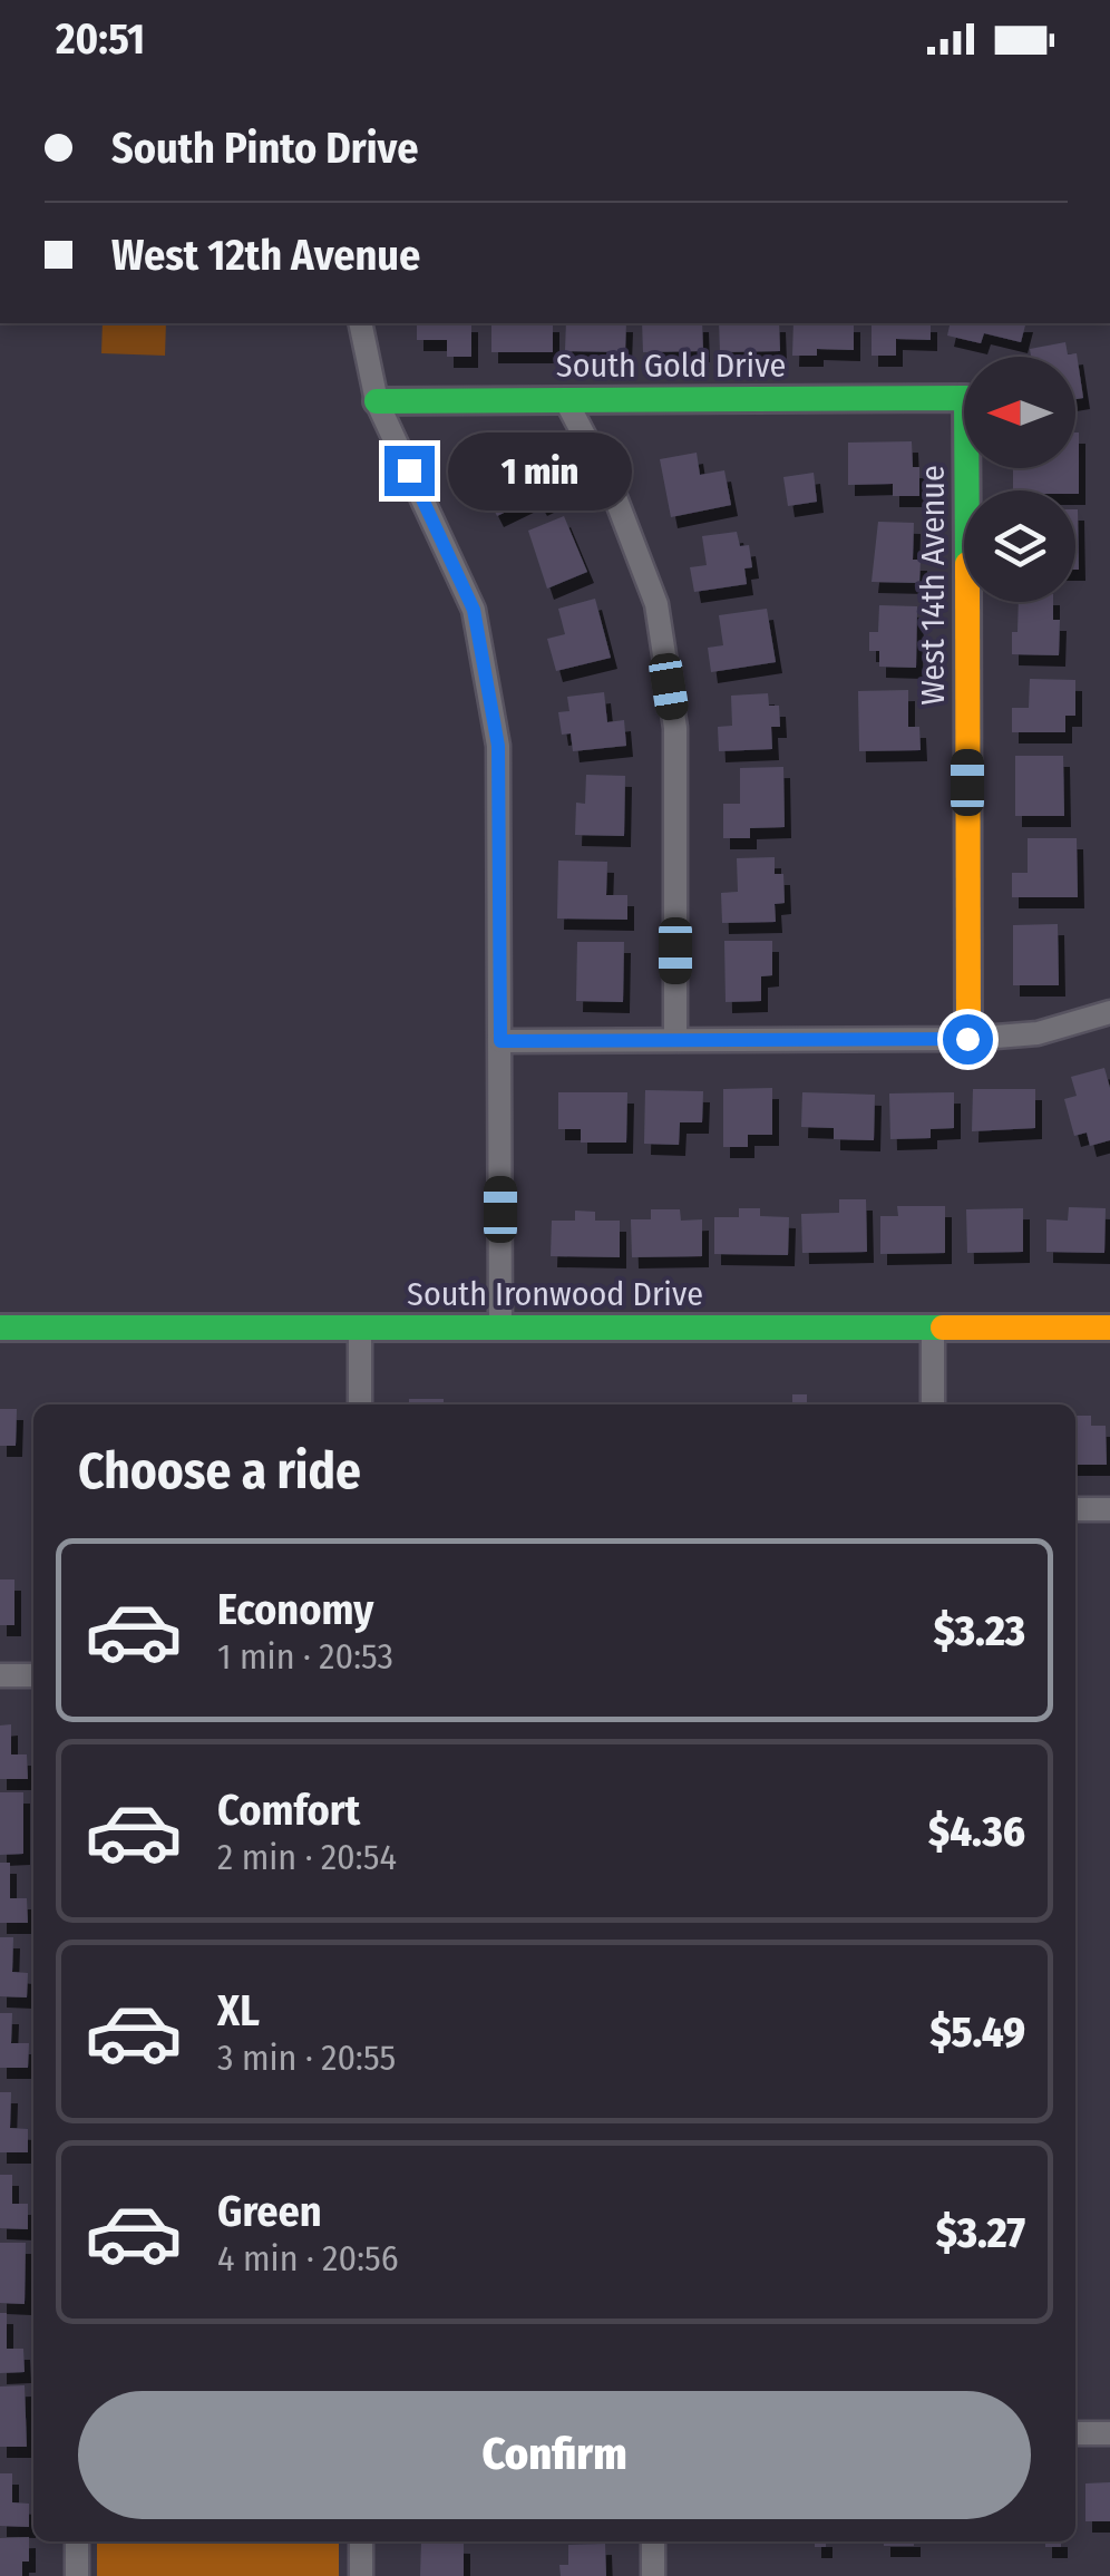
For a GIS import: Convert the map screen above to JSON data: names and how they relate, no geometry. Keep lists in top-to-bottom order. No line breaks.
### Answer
{"streets":{"street":["South Gold Drive","West 14th Avenue","South Ironwood Drive"]},"north":"left","page":{"status":"20:51","banner":["South Pinto Drive","West 12th Avenue"],"bubble":"1 min","heading":"Choose a ride","list":[{"name":"Economy","note":"1 min · 20:53","value":"$3.23"},{"name":"Comfort","note":"2 min · 20:54","value":"$4.36"},{"name":"XL","note":"3 min · 20:55","value":"$5.49"},{"name":"Green","note":"4 min · 20:56","value":"$3.27"}],"buttons":"Confirm"}}
